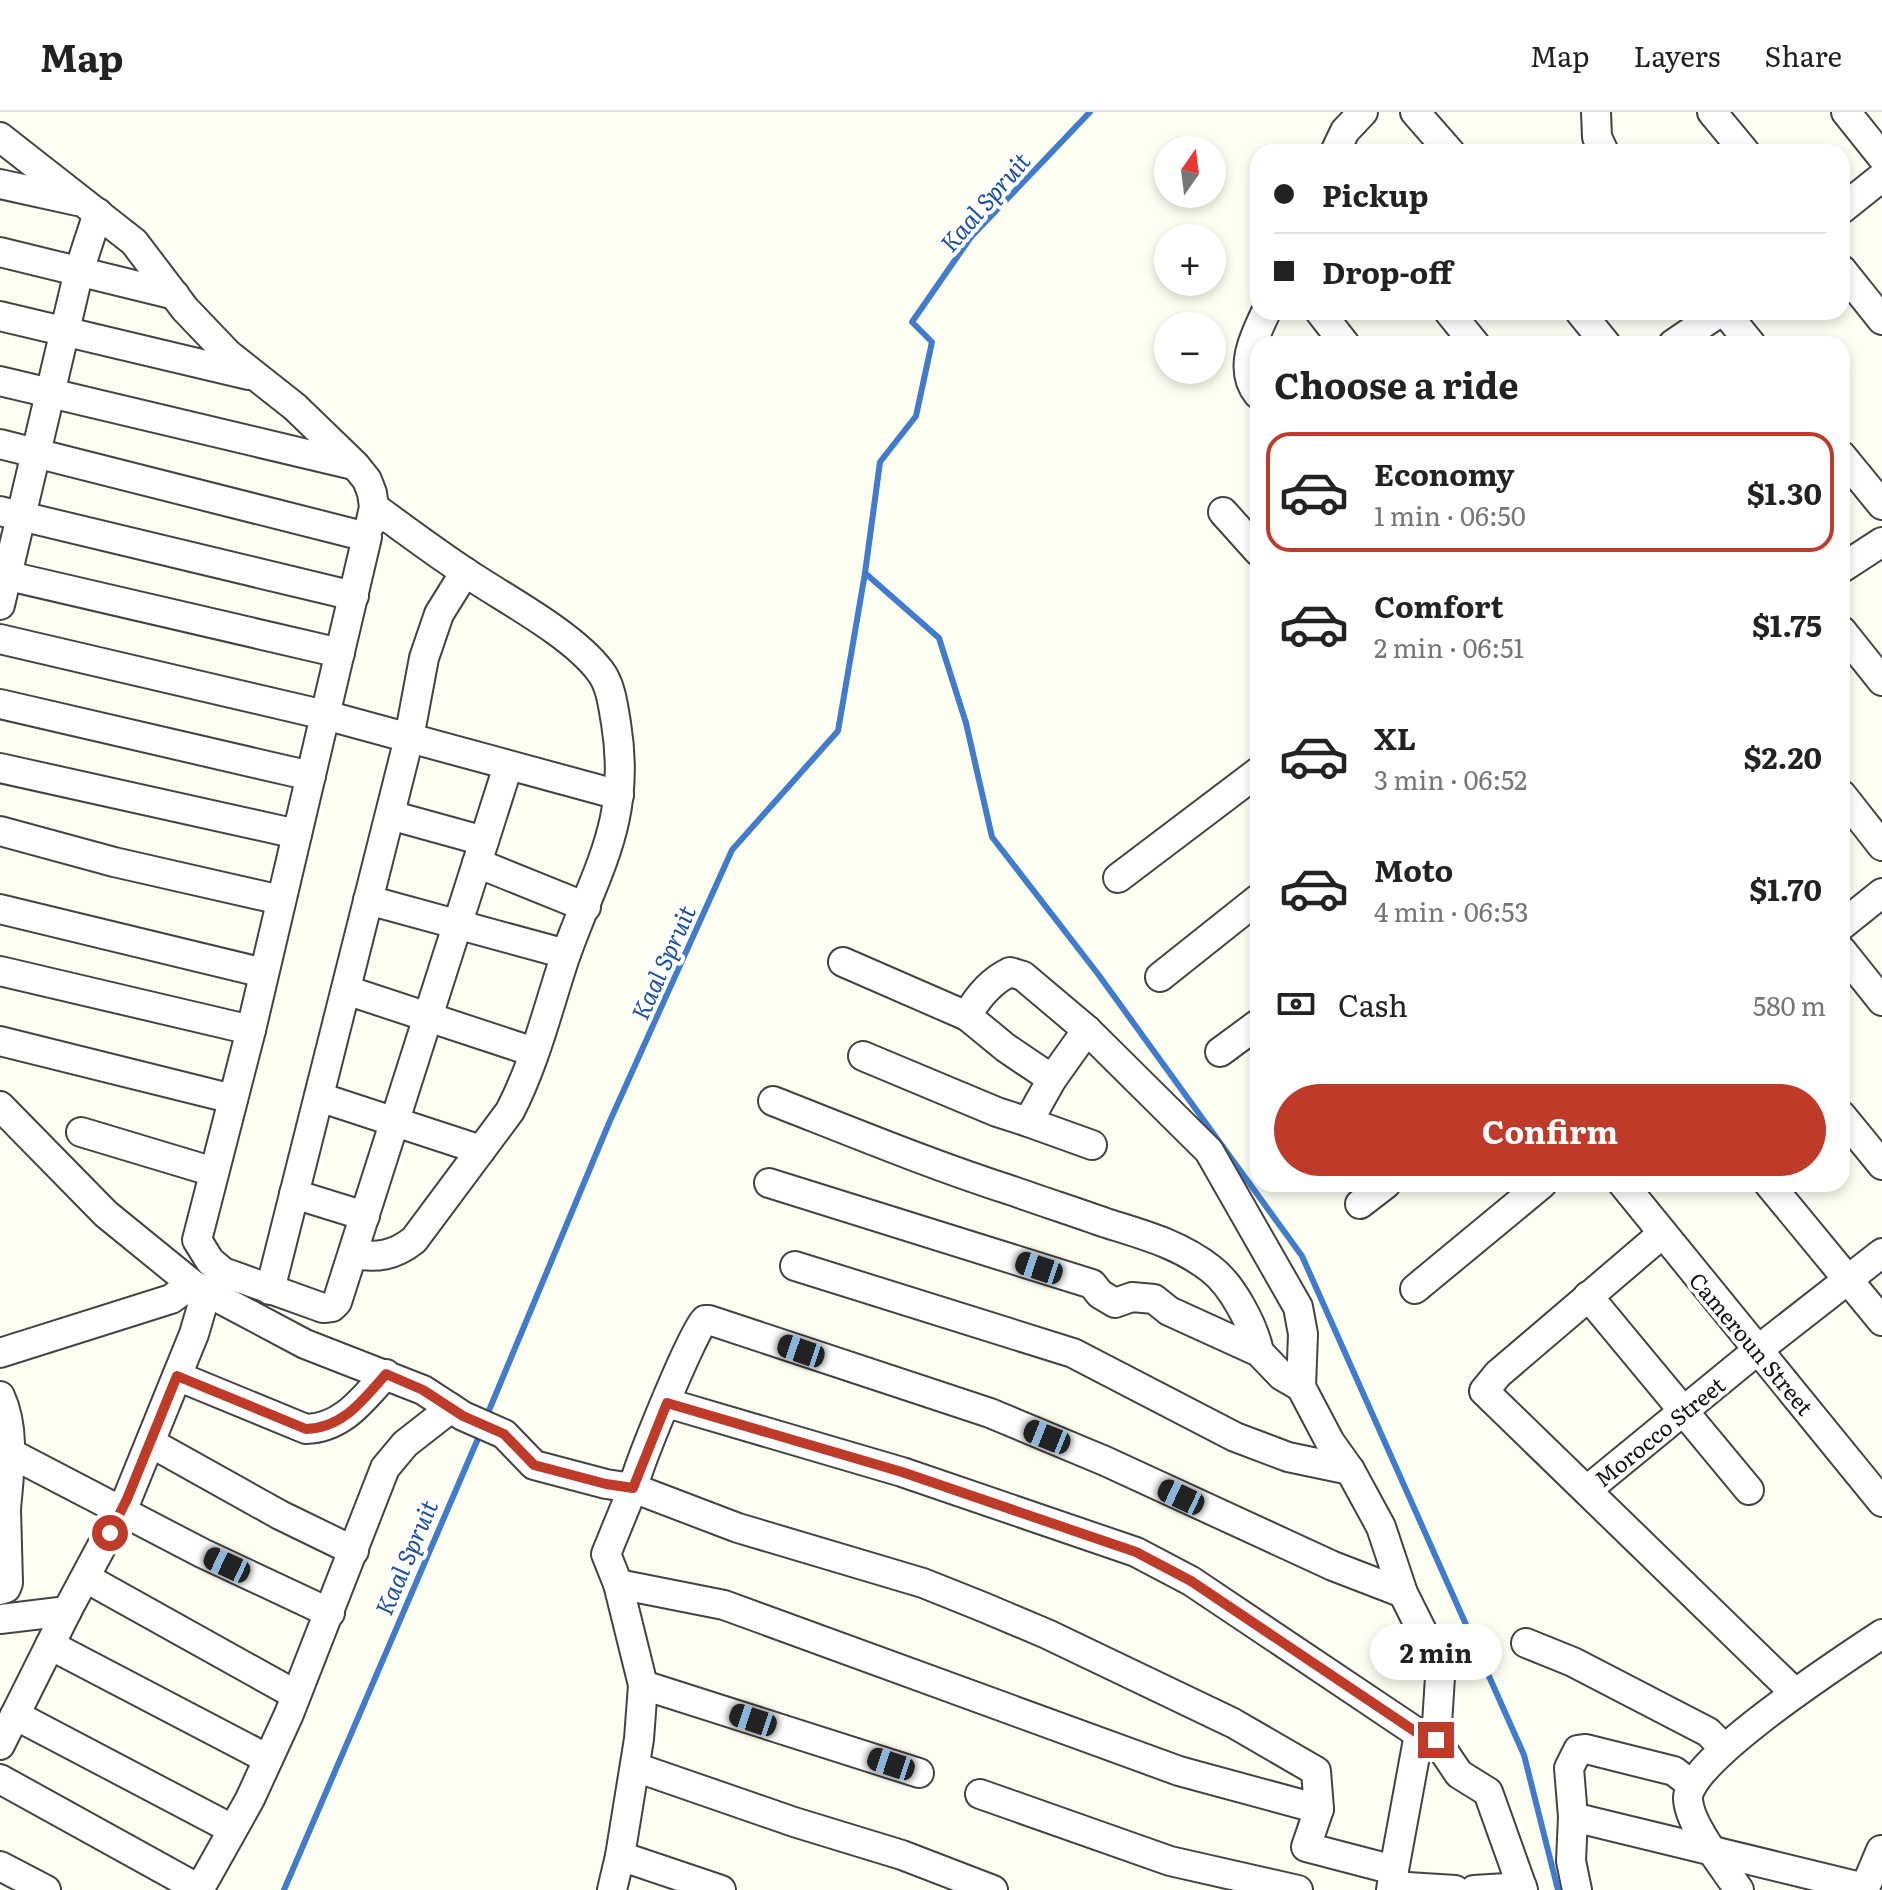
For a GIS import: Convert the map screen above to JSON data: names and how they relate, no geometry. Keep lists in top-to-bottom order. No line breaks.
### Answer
{"streets":{"street":["Cameroun Street","Morocco Street"]},"crossings":[["Cameroun Street","Morocco Street"]],"water":["Kaal Spruit"],"north":"top","page":{"header":"Map","nav":["Map","Layers","Share"],"map_buttons":["+","−"],"banner":["Pickup","Drop-off"],"heading":"Choose a ride","list":[{"name":"Economy","note":"1 min · 06:50","value":"$1.30"},{"name":"Comfort","note":"2 min · 06:51","value":"$1.75"},{"name":"XL","note":"3 min · 06:52","value":"$2.20"},{"name":"Moto","note":"4 min · 06:53","value":"$1.70"}],"pay":["Cash","580 m"],"buttons":"Confirm","bubble":"2 min"}}
